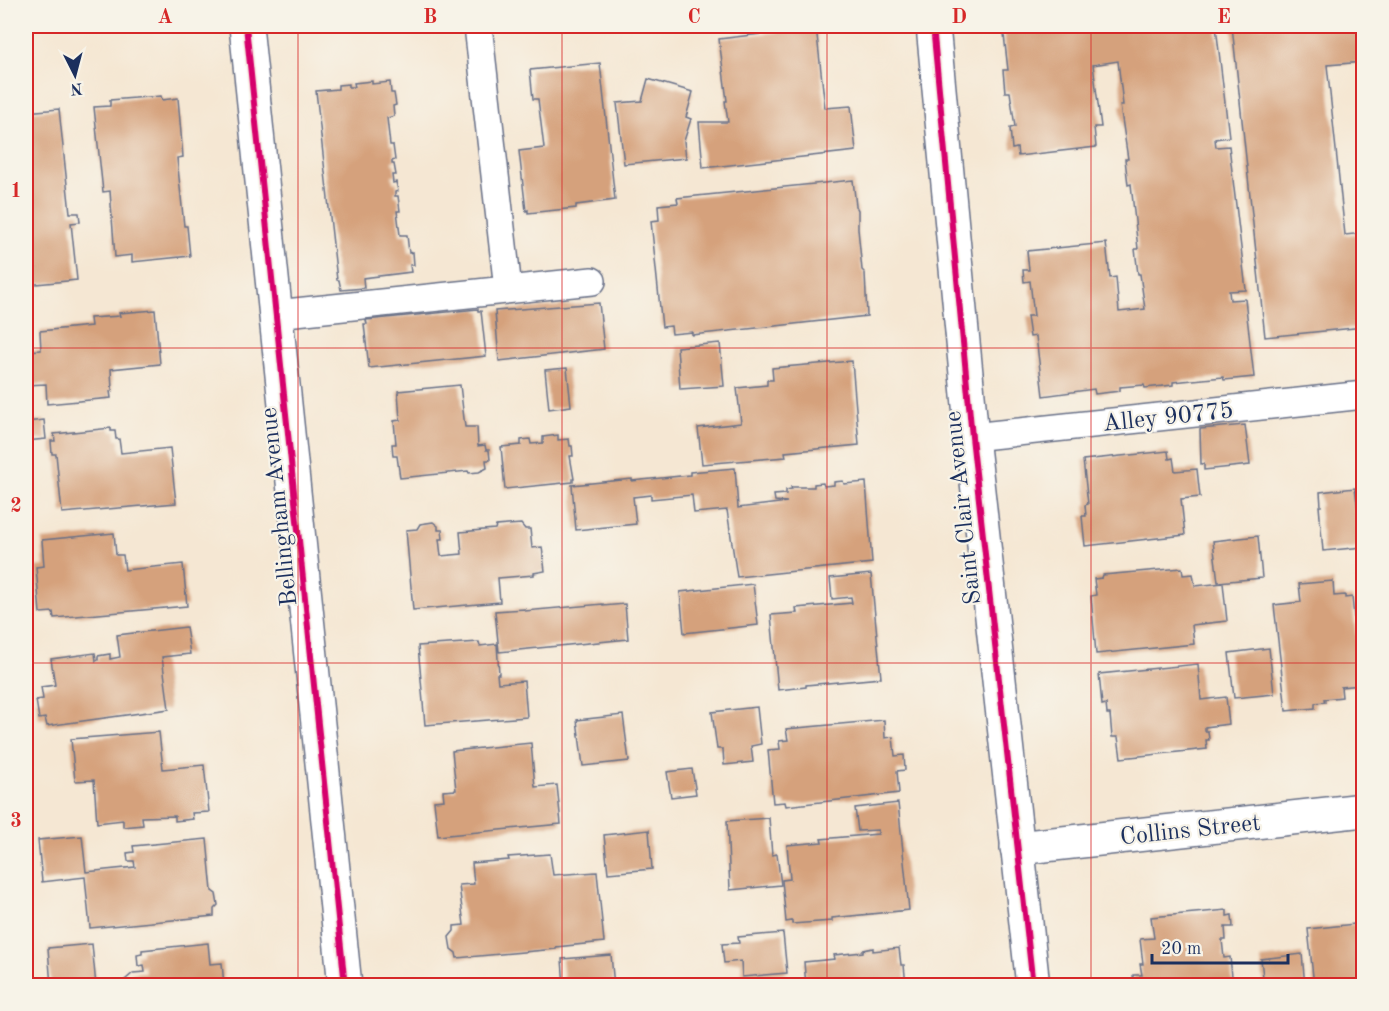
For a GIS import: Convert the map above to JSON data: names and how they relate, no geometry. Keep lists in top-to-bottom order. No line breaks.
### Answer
{"streets":{"street":["Bellingham Avenue","Saint Clair Avenue","Collins Street"],"lane":["Alley 90775"]},"crossings":[["Alley 90775","Saint Clair Avenue"],["Saint Clair Avenue","Collins Street"]],"scale_bar":"20 m","north":"bottom","grid":{"columns":["A","B","C","D","E"],"rows":["1","2","3"]}}
